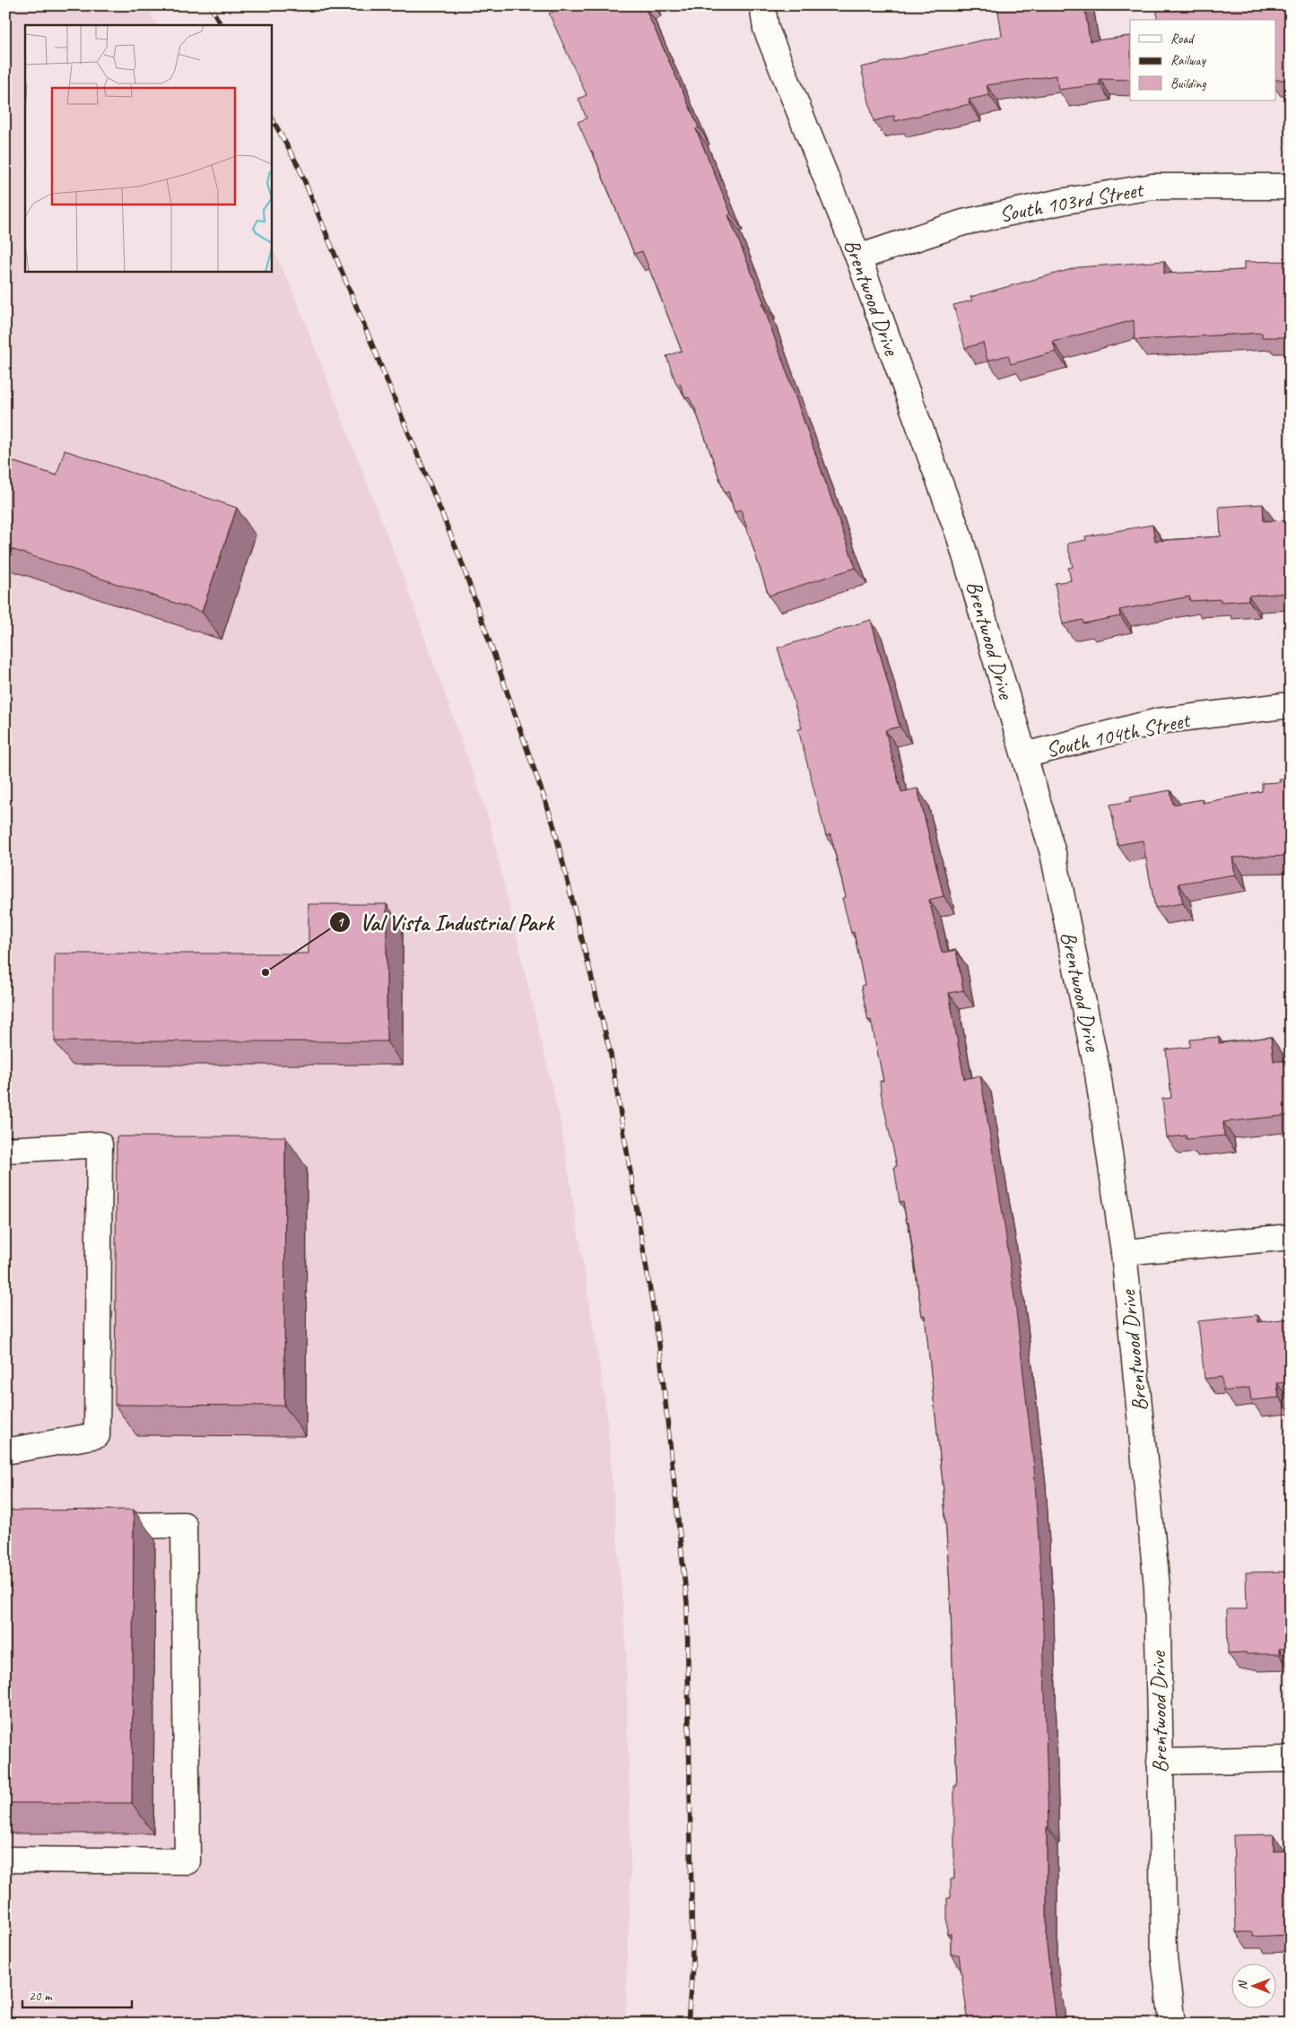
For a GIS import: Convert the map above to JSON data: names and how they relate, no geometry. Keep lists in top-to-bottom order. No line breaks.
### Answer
{"streets":{"street":["South 103rd Street","Brentwood Drive","South 104th Street"]},"crossings":[["South 103rd Street","Brentwood Drive"],["Brentwood Drive","South 104th Street"]],"places":["Val Vista Industrial Park"],"legend":["Road","Railway","Building"],"scale_bar":"20 m","north":"left"}
